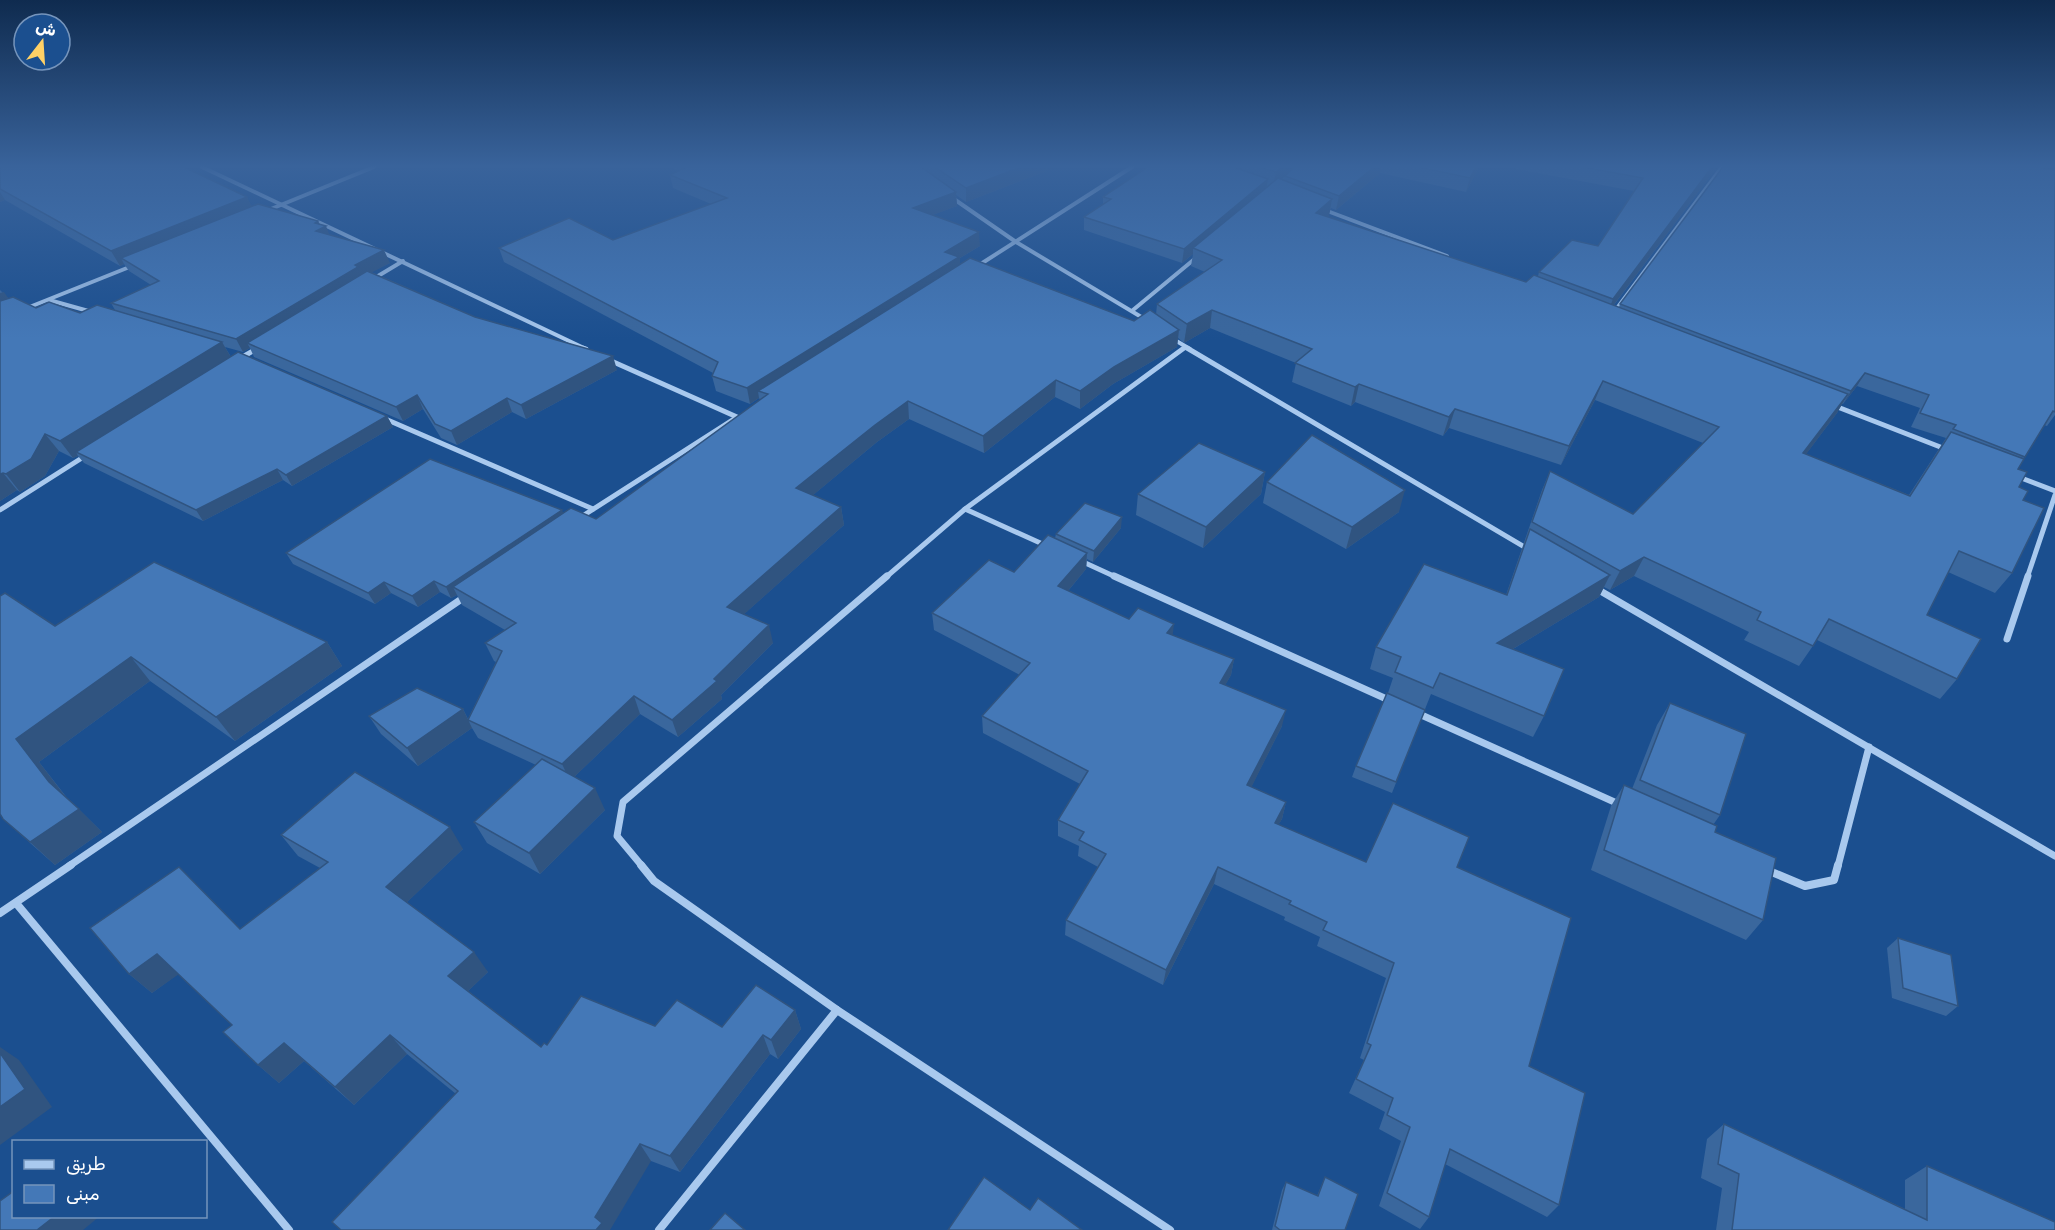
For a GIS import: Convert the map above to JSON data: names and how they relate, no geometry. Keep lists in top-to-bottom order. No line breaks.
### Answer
{"legend":["طريق","مبنى"],"north":"top"}
